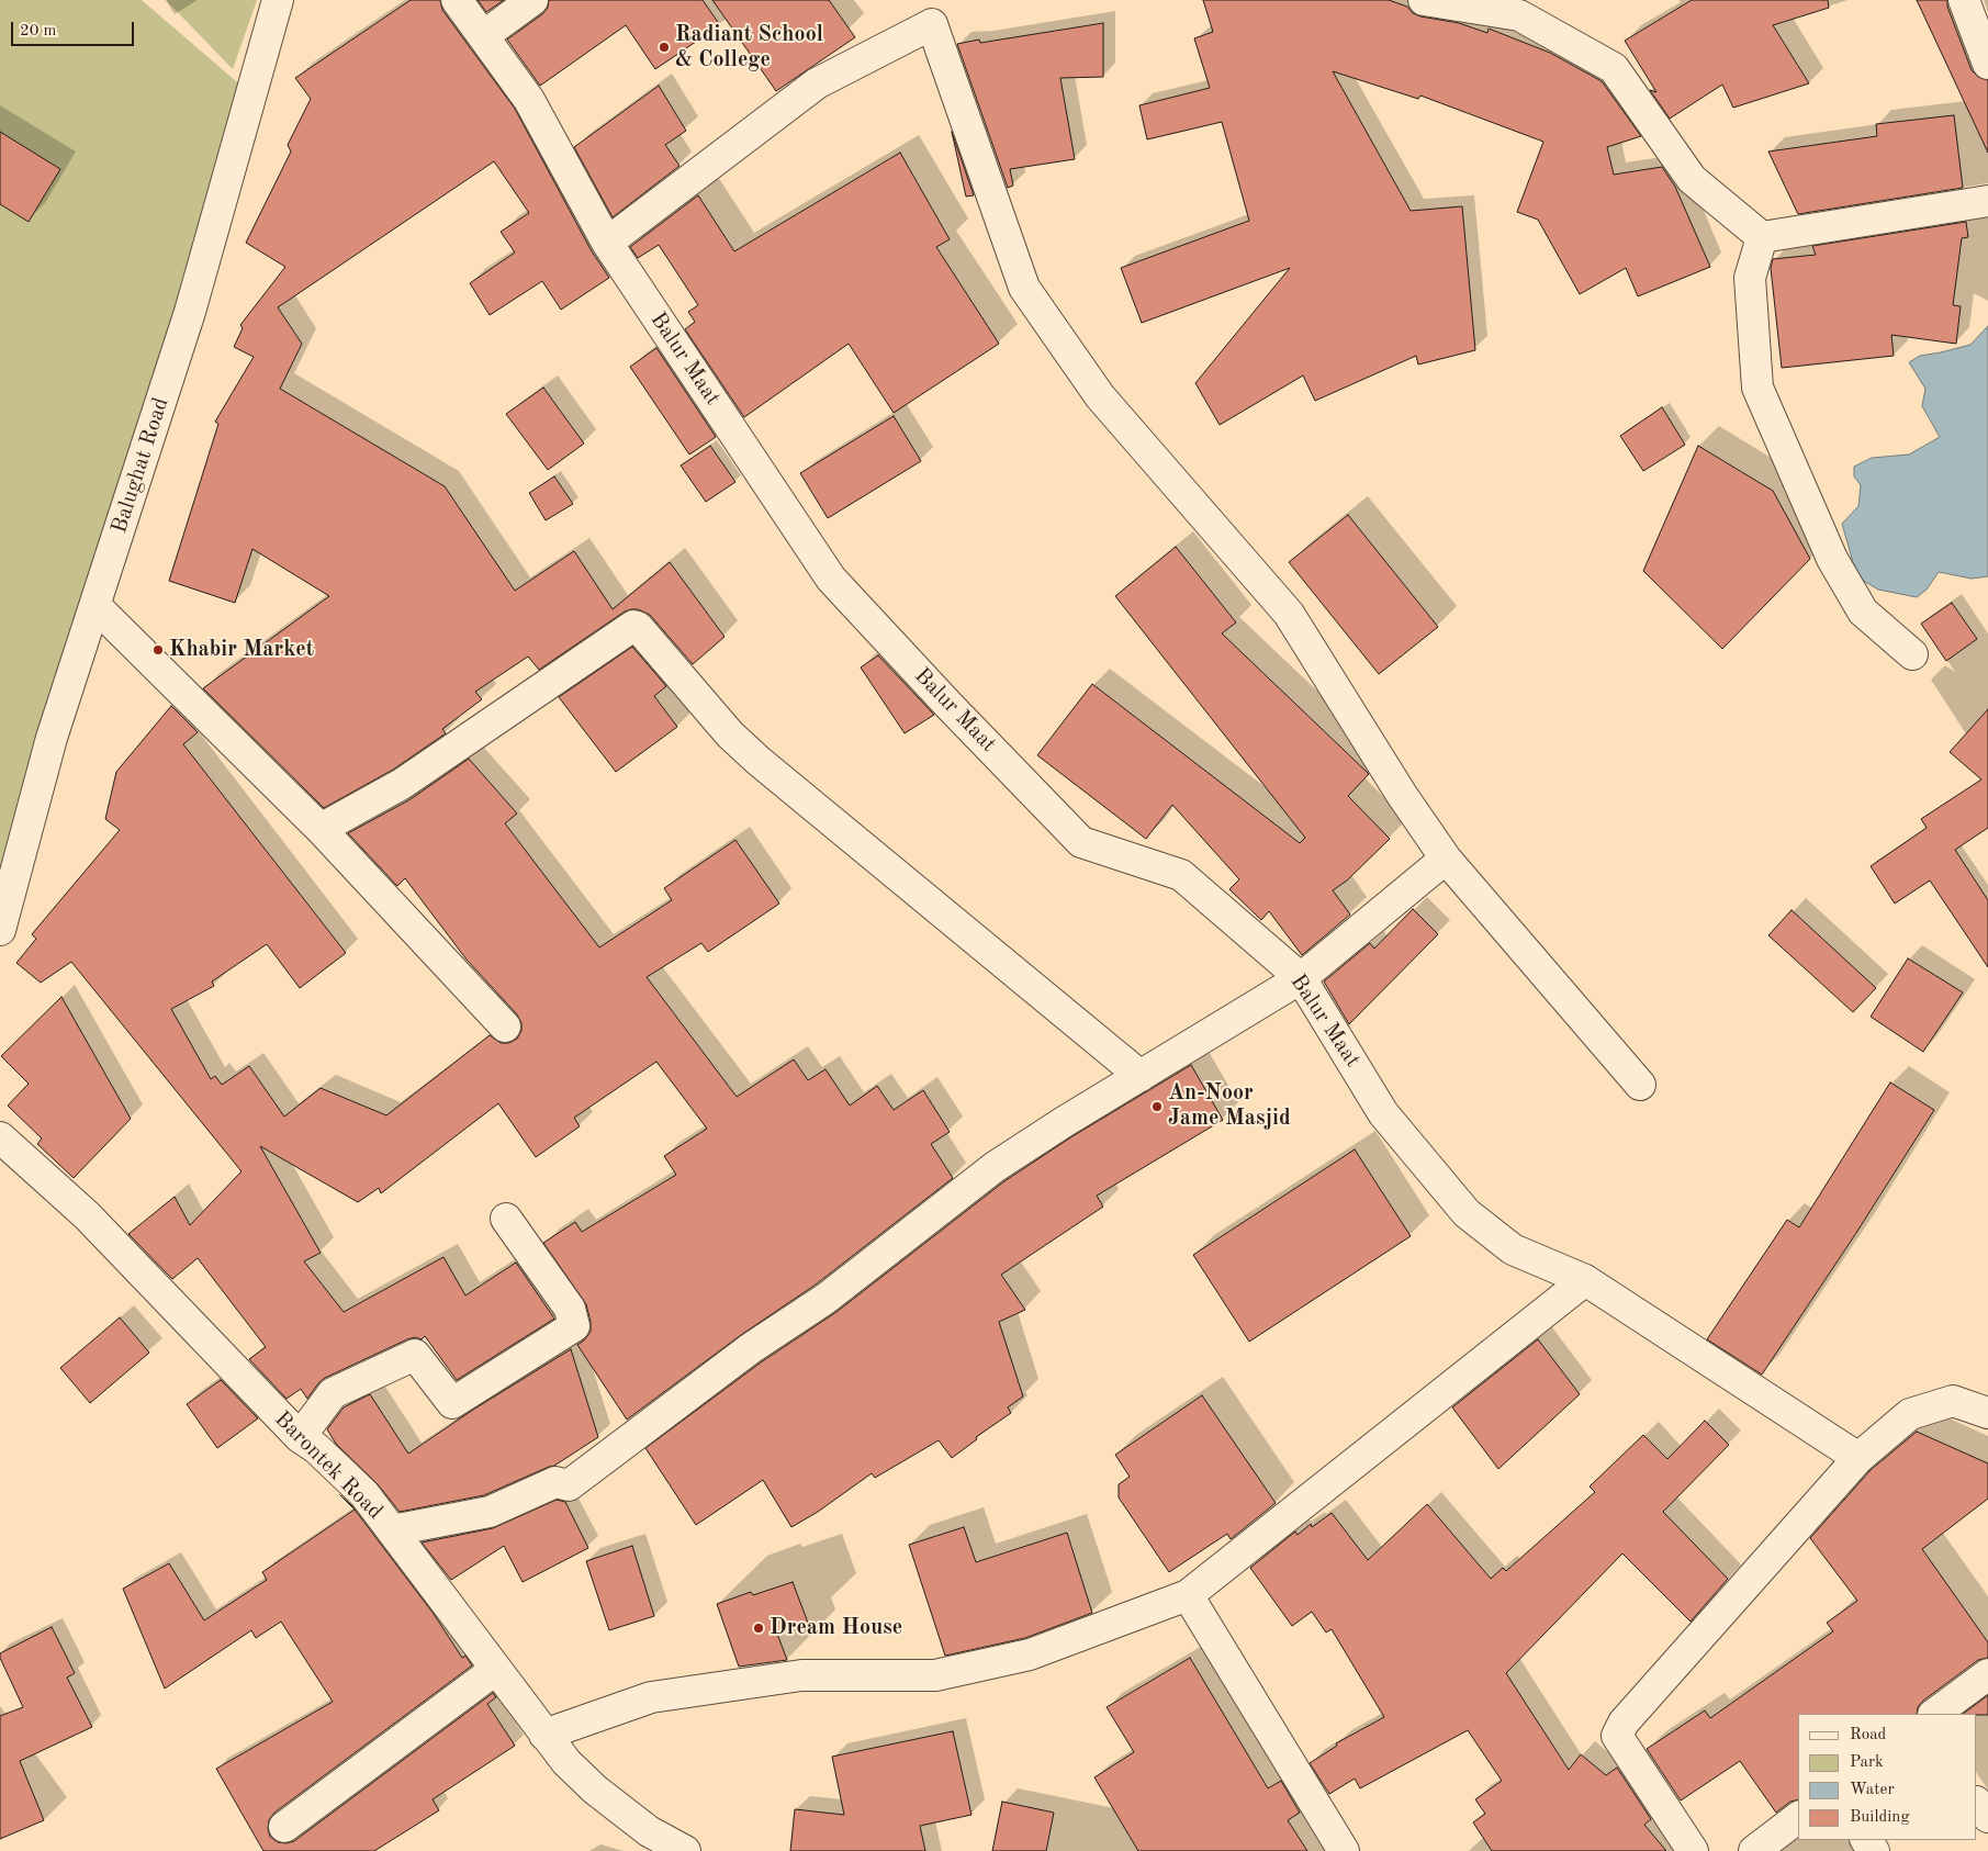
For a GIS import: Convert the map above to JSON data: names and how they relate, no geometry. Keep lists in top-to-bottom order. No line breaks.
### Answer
{"streets":{"street":["Balur Maat","Balughat Road","Barontek Road"]},"places":["Radiant School & College","Khabir Market","An-Noor Jame Masjid","Dream House"],"legend":["Road","Park","Water","Building"],"scale_bar":"20 m"}
